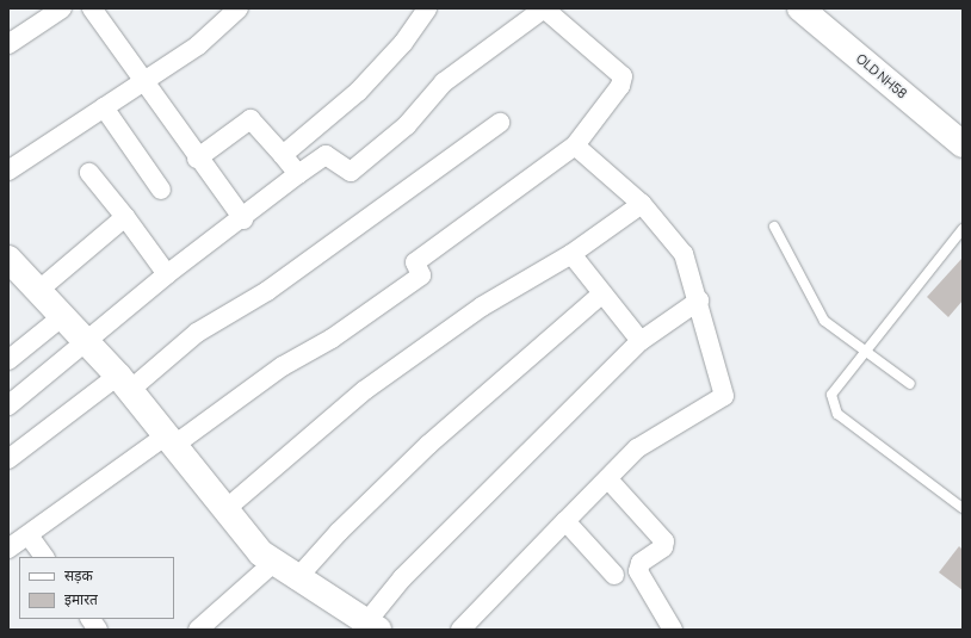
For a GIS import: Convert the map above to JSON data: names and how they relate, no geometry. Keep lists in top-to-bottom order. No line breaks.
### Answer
{"streets":{"street":["OLD NH58"]},"legend":["सड़क","इमारत"]}
